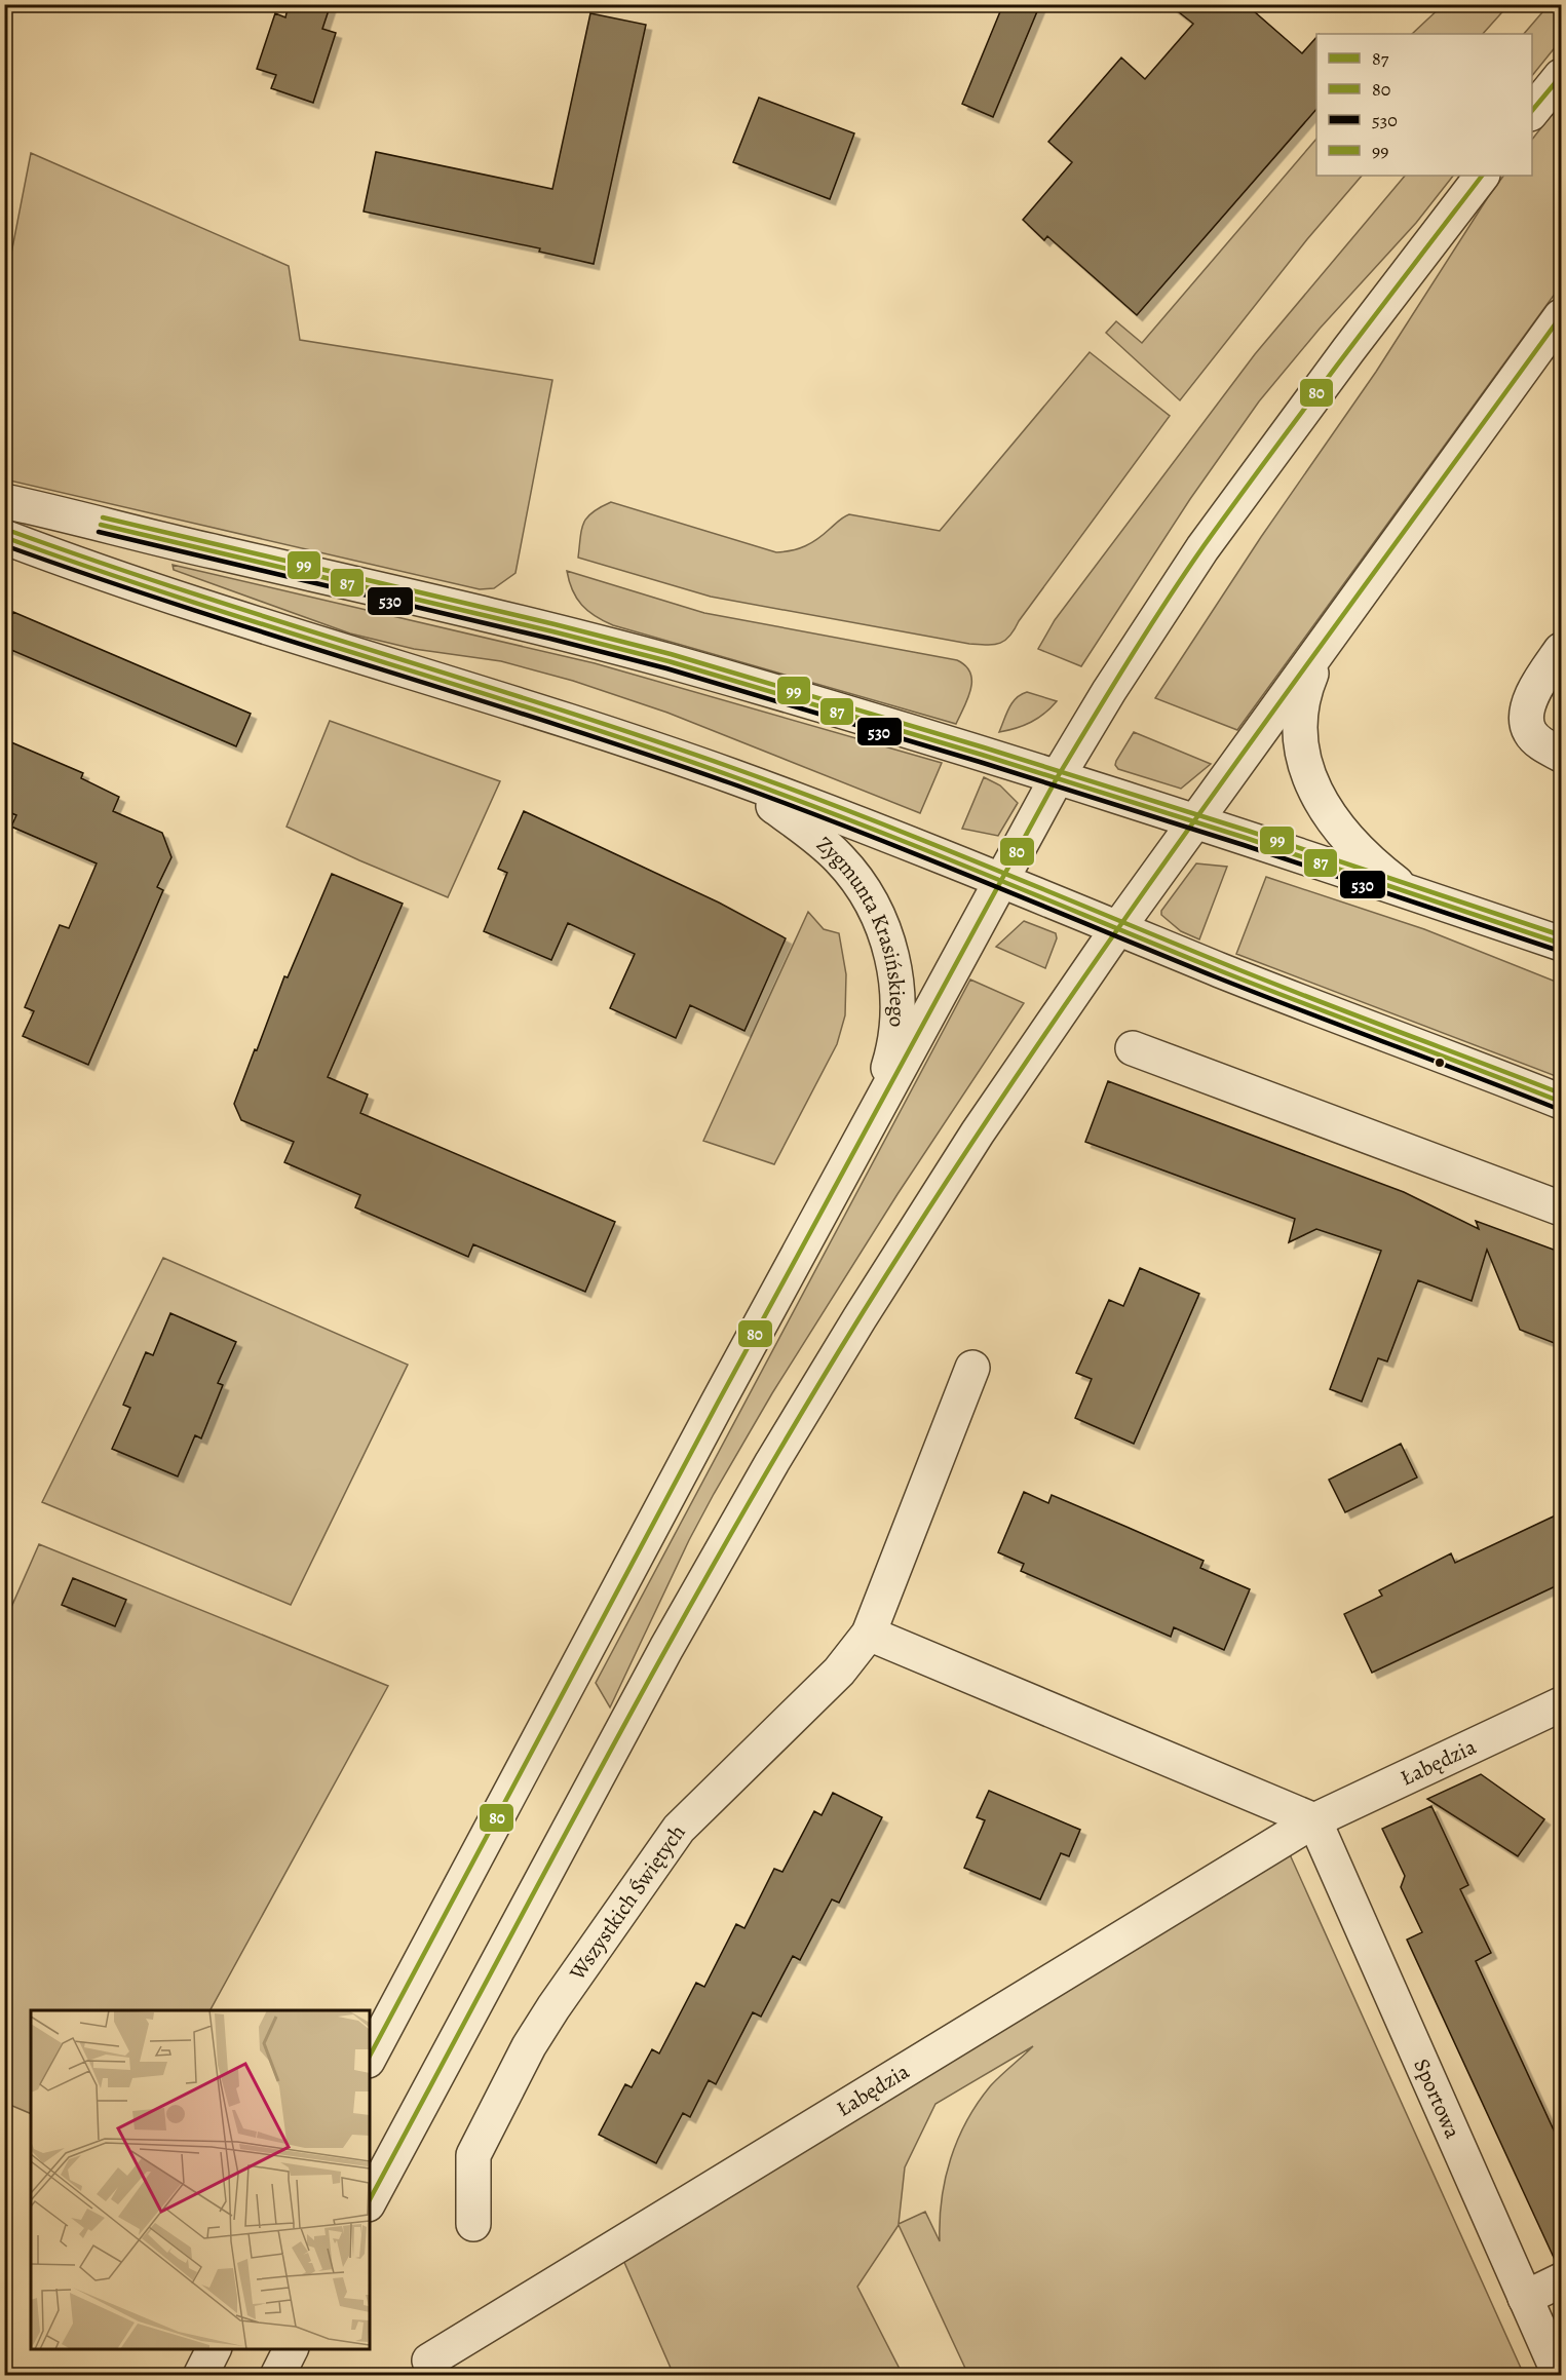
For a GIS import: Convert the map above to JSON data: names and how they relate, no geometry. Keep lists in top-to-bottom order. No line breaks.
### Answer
{"streets":{"street":["Zygmunta Krasińskiego","Łabędzia","Wszystkich Świętych","Sportowa"]},"crossings":[["Łabędzia","Sportowa"]],"lines":["transit line 80","transit line 99","transit line 87","transit line 530"],"legend":["87","80","530","99"]}
